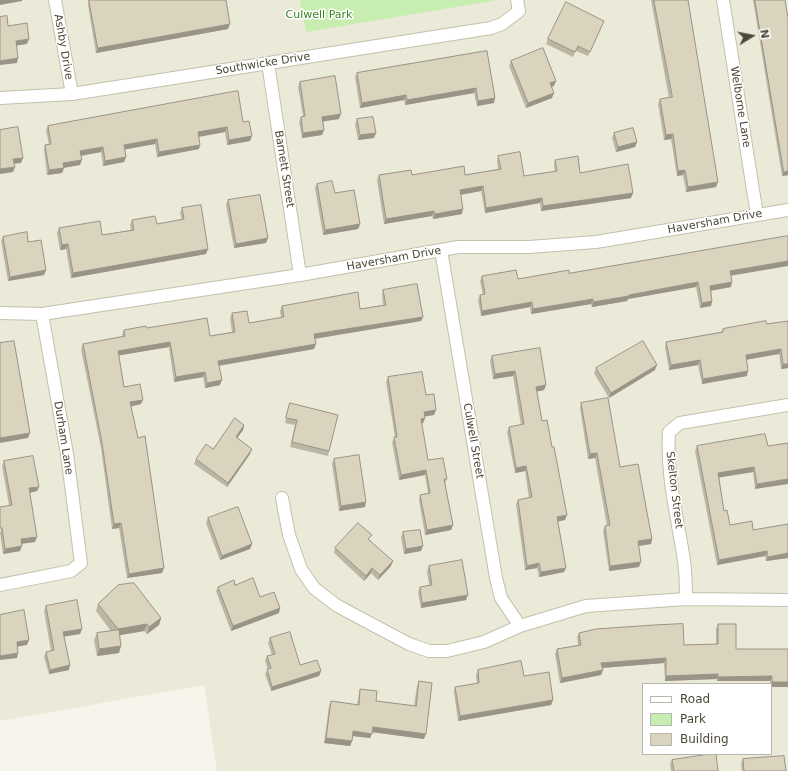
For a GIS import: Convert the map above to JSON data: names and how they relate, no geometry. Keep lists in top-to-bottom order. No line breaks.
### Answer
{"streets":{"street":["Ashby Drive","Southwicke Drive","Welborne Lane","Barnett Street","Haversham Drive","Durham Lane","Culwell Street","Skelton Street"]},"crossings":[["Ashby Drive","Southwicke Drive"],["Southwicke Drive","Barnett Street"],["Welborne Lane","Haversham Drive"],["Barnett Street","Haversham Drive"],["Haversham Drive","Durham Lane"],["Haversham Drive","Culwell Street"]],"parks":["Culwell Park"],"legend":["Road","Park","Building"],"north":"right"}
